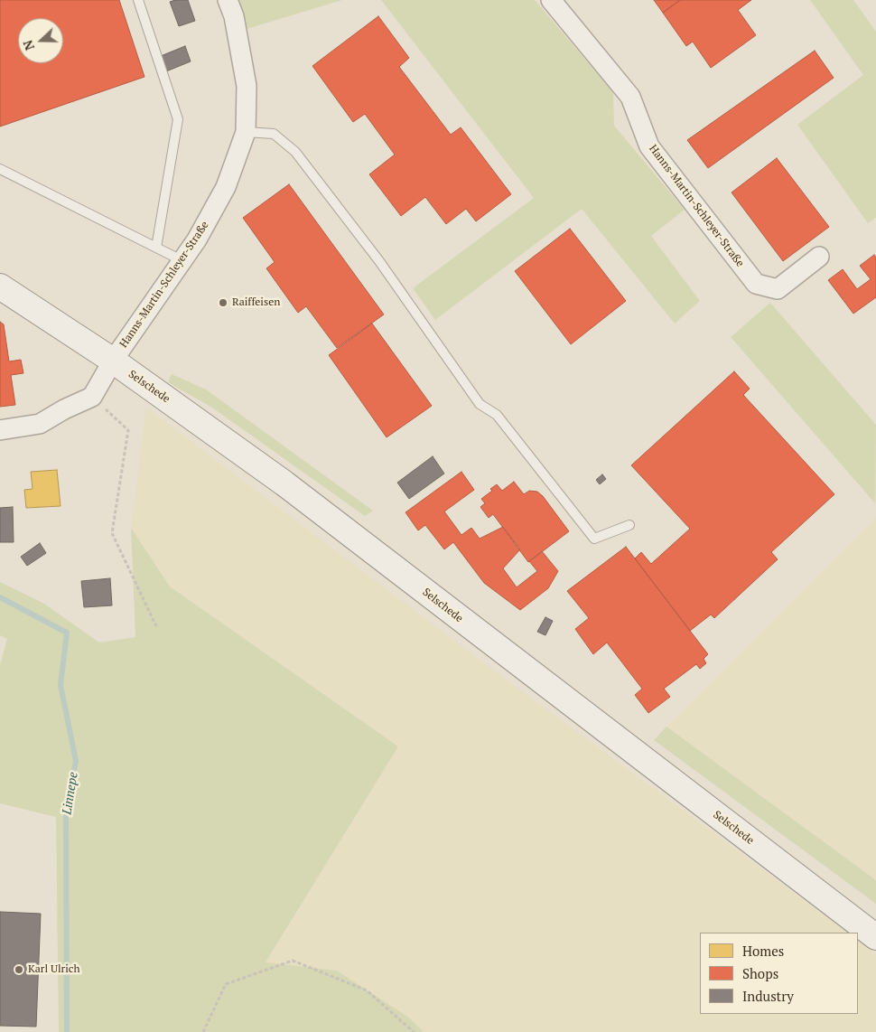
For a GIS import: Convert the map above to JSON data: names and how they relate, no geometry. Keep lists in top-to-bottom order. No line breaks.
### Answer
{"streets":{"street":["Hanns-Martin-Schleyer-Straße","Selschede"]},"crossings":[["Hanns-Martin-Schleyer-Straße","Selschede"]],"water":["Linnepe"],"places":["Raiffeisen","Karl Ulrich"],"legend":["Homes","Shops","Industry"],"north":"left"}
